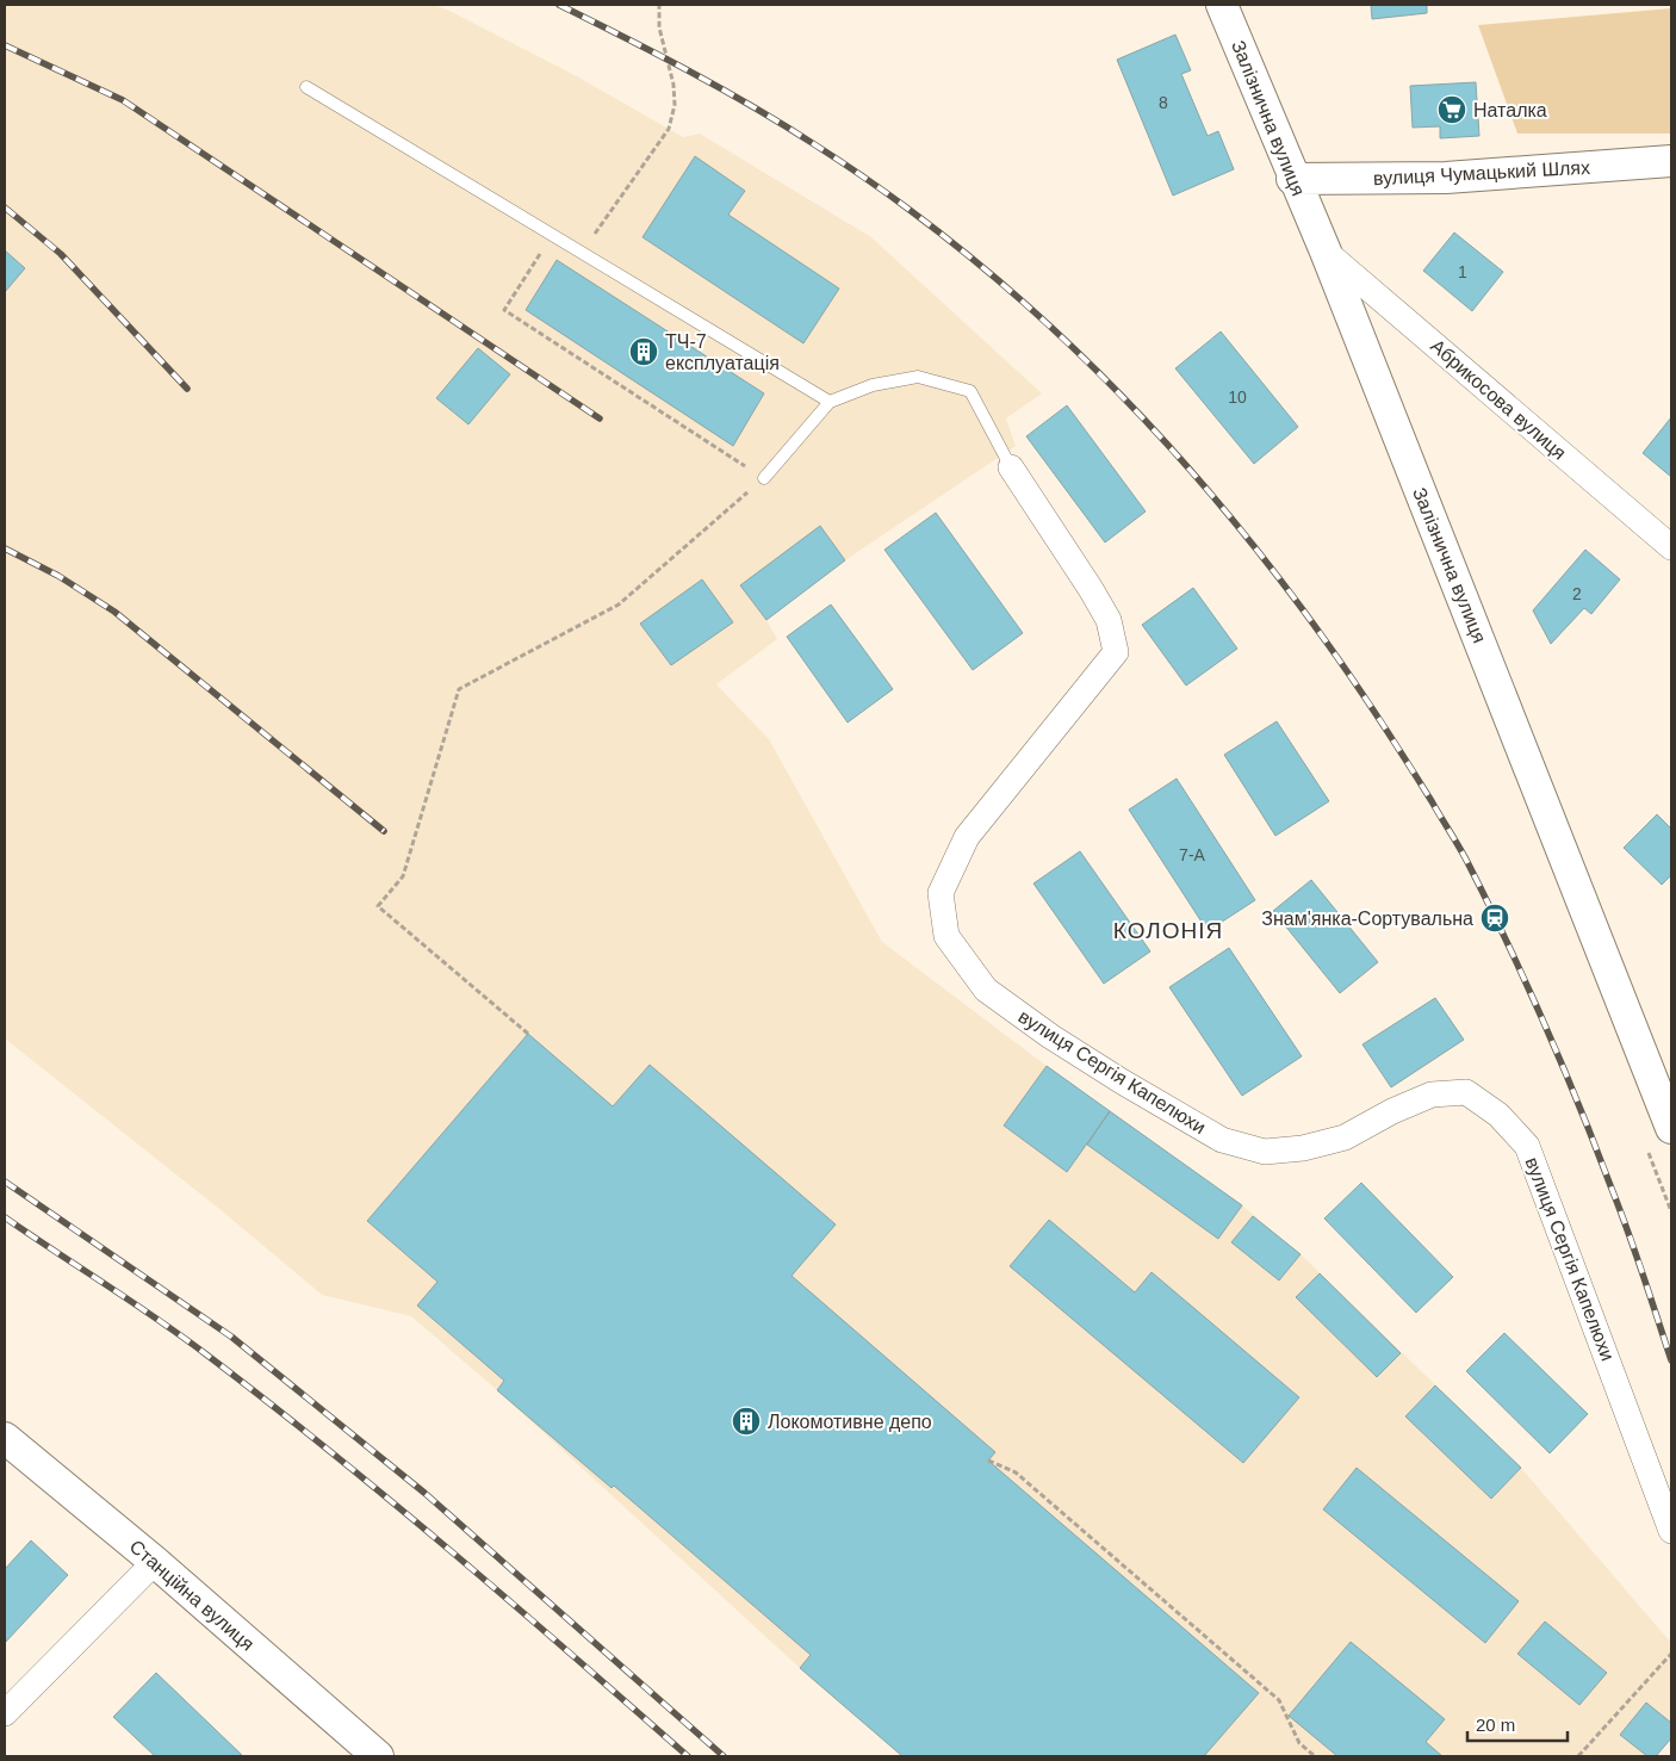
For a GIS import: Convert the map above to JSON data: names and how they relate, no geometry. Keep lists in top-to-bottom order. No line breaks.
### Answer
{"streets":{"street":["Залізнична вулиця","вулиця Чумацький Шлях","Абрикосова вулиця","вулиця Сергія Капелюхи","Станційна вулиця"]},"crossings":[["Залізнична вулиця","вулиця Чумацький Шлях"],["Залізнична вулиця","Абрикосова вулиця"]],"districts":["КОЛОНІЯ"],"places":{"supermarket":["Наталка"],"building":["ТЧ-7 експлуатація","Локомотивне депо"],"station":["Знам'янка-Сортувальна"]},"house_numbers":["8","1","10","2","7-А"],"scale_bar":"20 m"}
